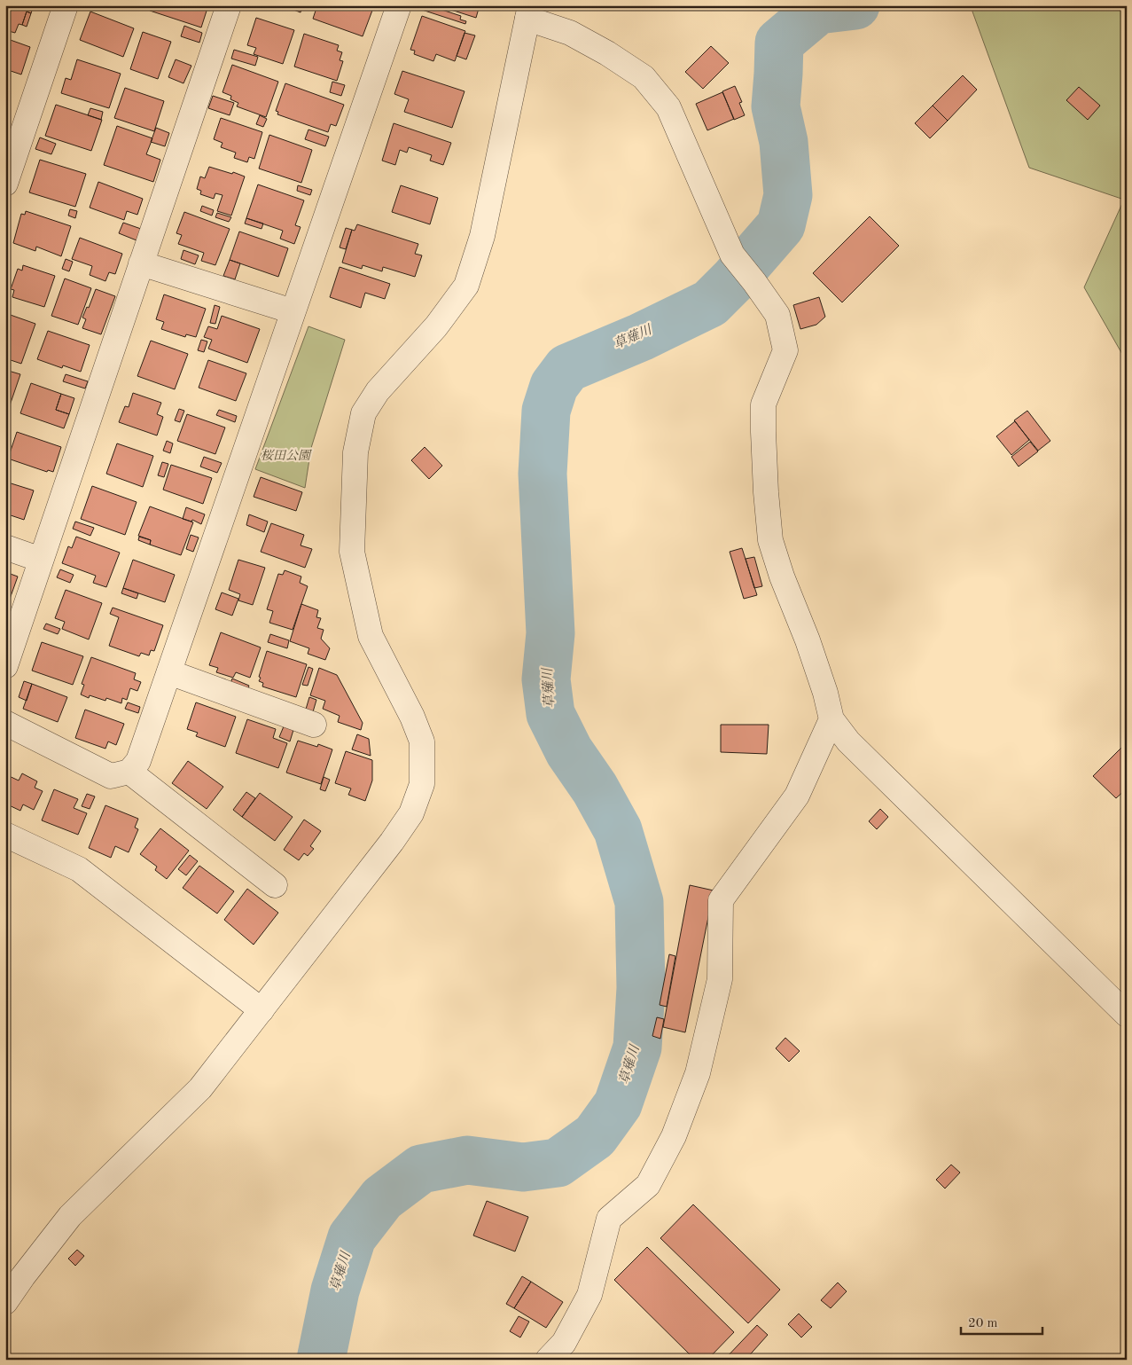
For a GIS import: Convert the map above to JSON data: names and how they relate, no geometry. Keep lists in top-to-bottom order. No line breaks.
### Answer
{"water":["草薙川"],"parks":["桜田公園"],"scale_bar":"20 m"}
